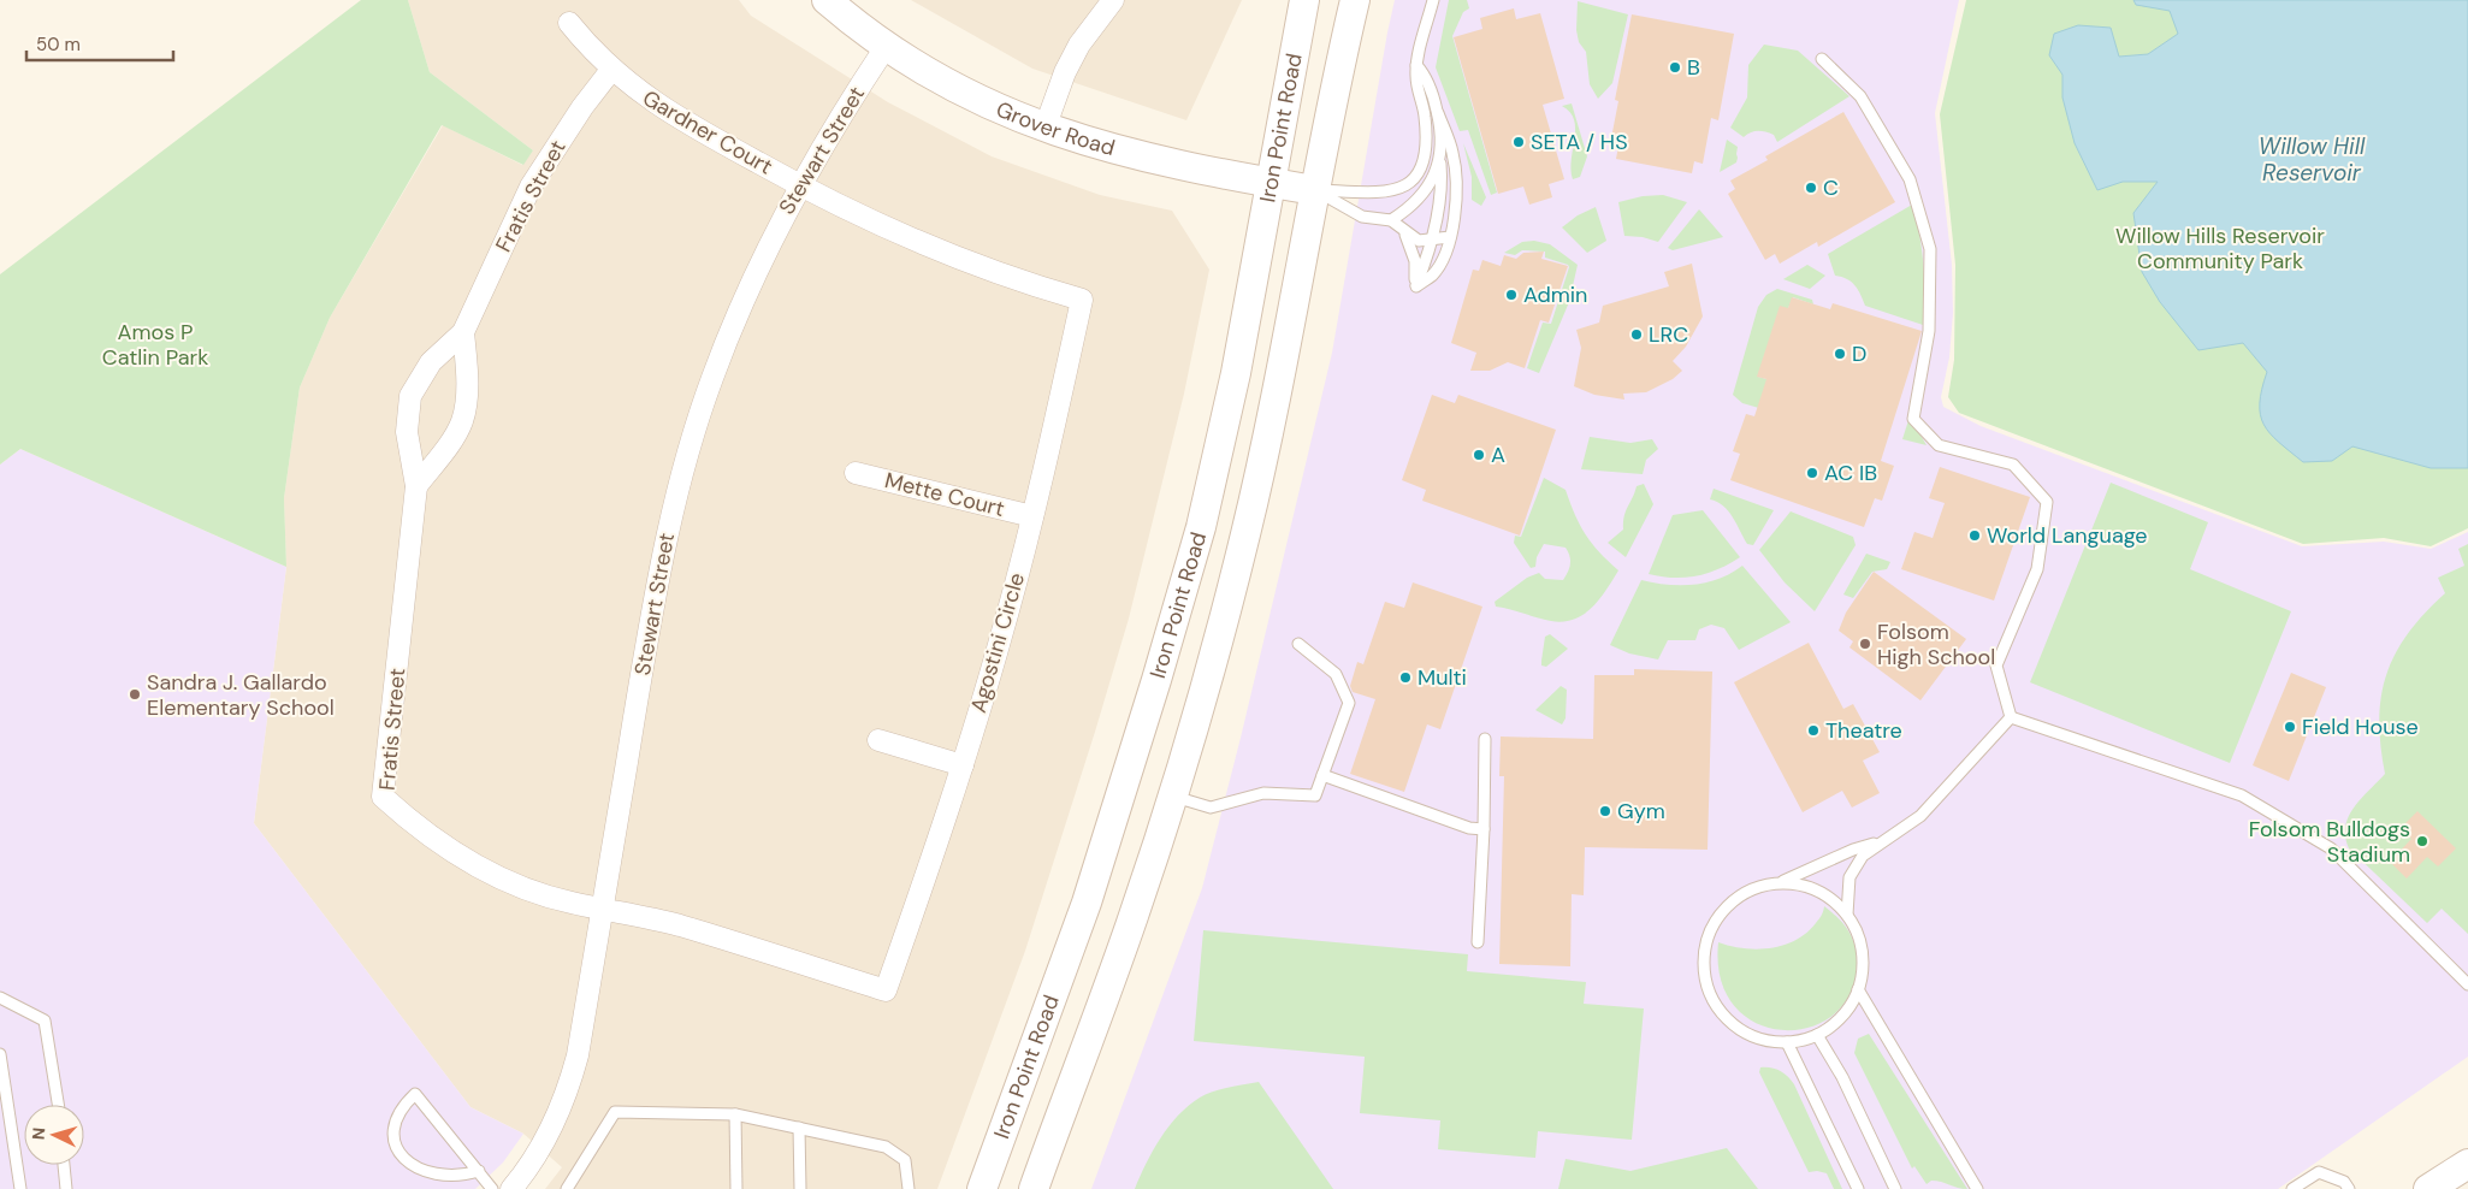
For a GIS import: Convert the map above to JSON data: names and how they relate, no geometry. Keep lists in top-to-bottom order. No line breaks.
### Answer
{"streets":{"main road":["Iron Point Road","Grover Road"],"street":["Gardner Court","Stewart Street","Fratis Street","Mette Court","Agostini Circle"]},"crossings":[["Iron Point Road","Grover Road"],["Grover Road","Stewart Street"],["Gardner Court","Stewart Street"],["Gardner Court","Fratis Street"],["Gardner Court","Agostini Circle"],["Stewart Street","Fratis Street"],["Stewart Street","Agostini Circle"],["Fratis Street","Agostini Circle"],["Mette Court","Agostini Circle"]],"water":["Willow Hill Reservoir"],"parks":["Willow Hills Reservoir Community Park","Amos P Catlin Park"],"places":["B","SETA / HS","C","Admin","LRC","D","A","AC IB","World Language","Folsom High School","Multi","Sandra J. Gallardo Elementary School","Field House","Theatre","Gym","Folsom Bulldogs Stadium"],"scale_bar":"50 m","north":"left"}
